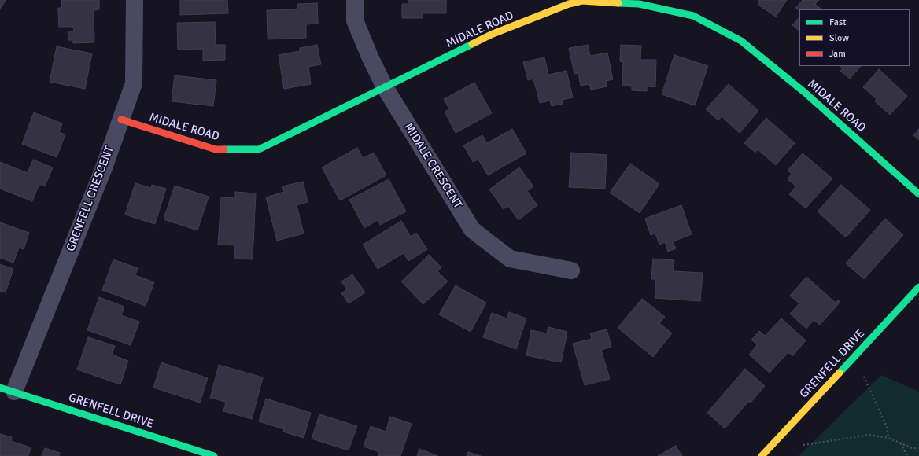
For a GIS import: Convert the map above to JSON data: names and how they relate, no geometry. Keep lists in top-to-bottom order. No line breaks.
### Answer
{"streets":{"street":["MIDALE ROAD","MIDALE CRESCENT","GRENFELL CRESCENT","GRENFELL DRIVE"]},"crossings":[["MIDALE ROAD","MIDALE CRESCENT"],["MIDALE ROAD","GRENFELL CRESCENT"],["GRENFELL CRESCENT","GRENFELL DRIVE"]],"legend":["Fast","Slow","Jam"]}
